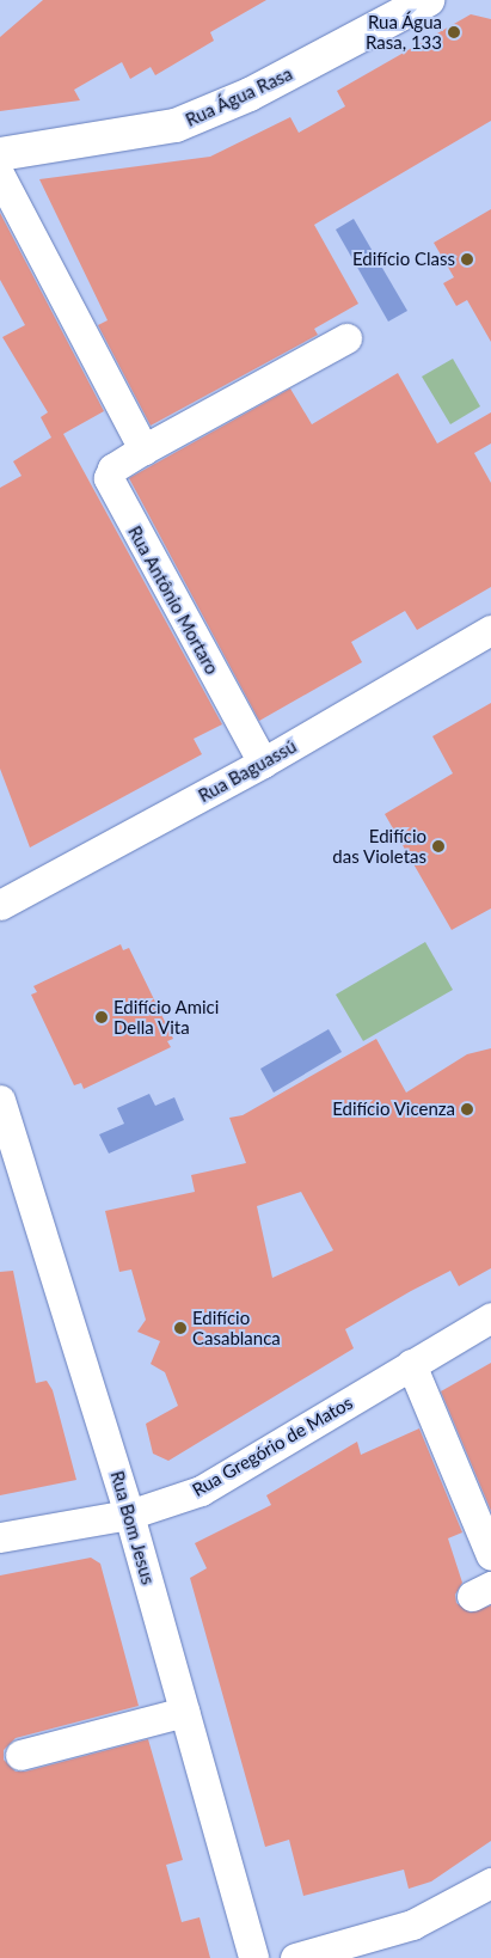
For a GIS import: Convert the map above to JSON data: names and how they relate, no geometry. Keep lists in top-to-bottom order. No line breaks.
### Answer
{"streets":{"street":["Rua Água Rasa","Rua Antônio Mortaro","Rua Baguassú","Rua Gregório de Matos","Rua Bom Jesus"]},"crossings":[["Rua Antônio Mortaro","Rua Baguassú"],["Rua Gregório de Matos","Rua Bom Jesus"]],"places":["Rua Água Rasa, 133","Edifício Class","Edifício das Violetas","Edifício Amici Della Vita","Edifício Vicenza","Edifício Casablanca"]}
